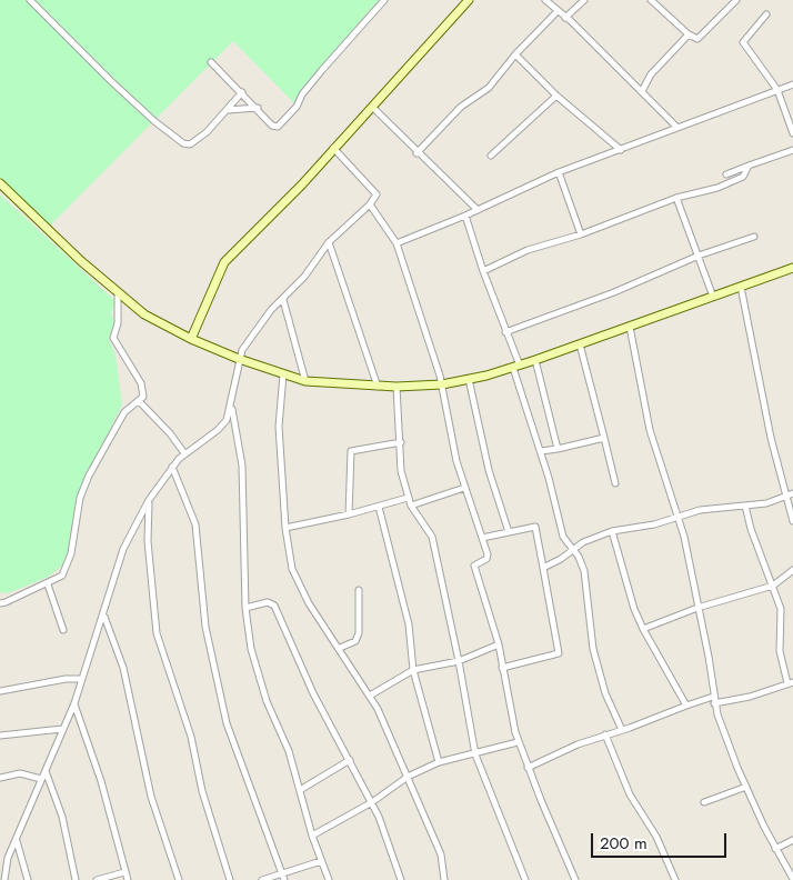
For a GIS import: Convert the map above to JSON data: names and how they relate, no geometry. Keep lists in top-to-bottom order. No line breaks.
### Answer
{"scale_bar":"200 m"}
